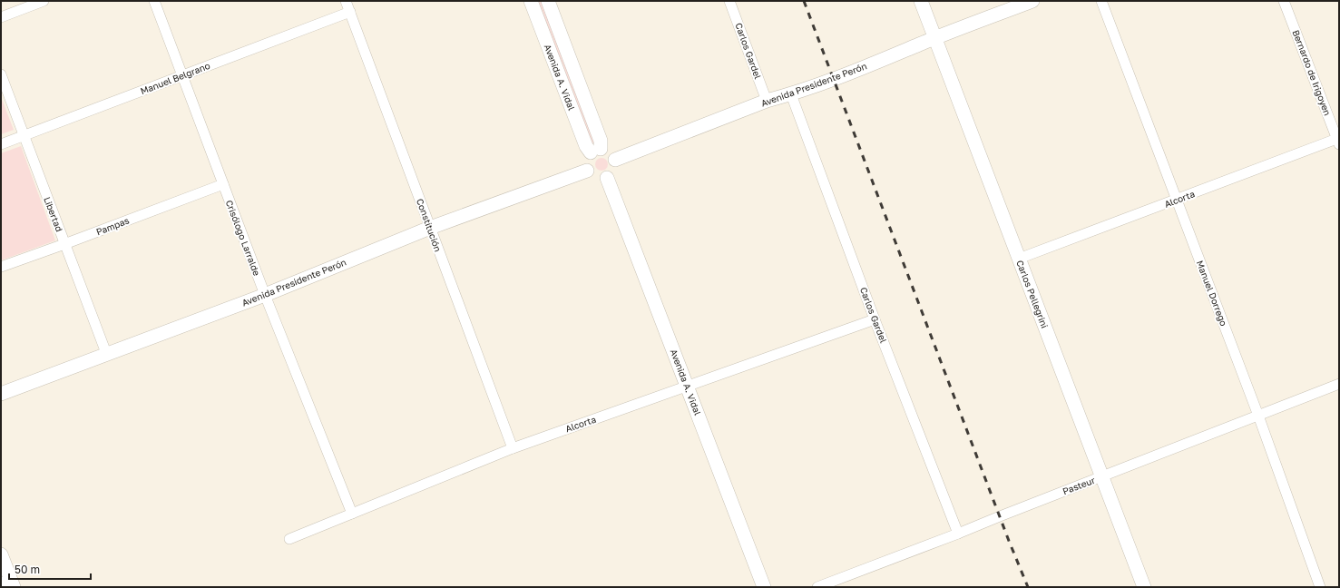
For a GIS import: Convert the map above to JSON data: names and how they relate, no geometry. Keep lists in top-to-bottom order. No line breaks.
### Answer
{"streets":{"main road":["Avenida A. Vidal","Avenida Presidente Perón","Carlos Pellegrini"],"street":["Carlos Gardel","Bernardo de Irigoyen","Manuel Belgrano","Alcorta","Libertad","Constitución","Pampas","Crisólogo Larralde","Manuel Dorrego","Pasteur"]},"crossings":[["Carlos Gardel","Avenida Presidente Perón"],["Carlos Gardel","Alcorta"],["Carlos Gardel","Pasteur"],["Bernardo de Irigoyen","Alcorta"],["Avenida A. Vidal","Avenida Presidente Perón"],["Avenida A. Vidal","Alcorta"],["Manuel Belgrano","Libertad"],["Manuel Belgrano","Constitución"],["Manuel Belgrano","Crisólogo Larralde"],["Avenida Presidente Perón","Libertad"],["Avenida Presidente Perón","Constitución"],["Avenida Presidente Perón","Crisólogo Larralde"],["Avenida Presidente Perón","Carlos Pellegrini"],["Alcorta","Constitución"],["Alcorta","Crisólogo Larralde"],["Alcorta","Manuel Dorrego"],["Alcorta","Carlos Pellegrini"],["Libertad","Pampas"],["Pampas","Crisólogo Larralde"],["Manuel Dorrego","Pasteur"],["Carlos Pellegrini","Pasteur"]],"scale_bar":"50 m"}
